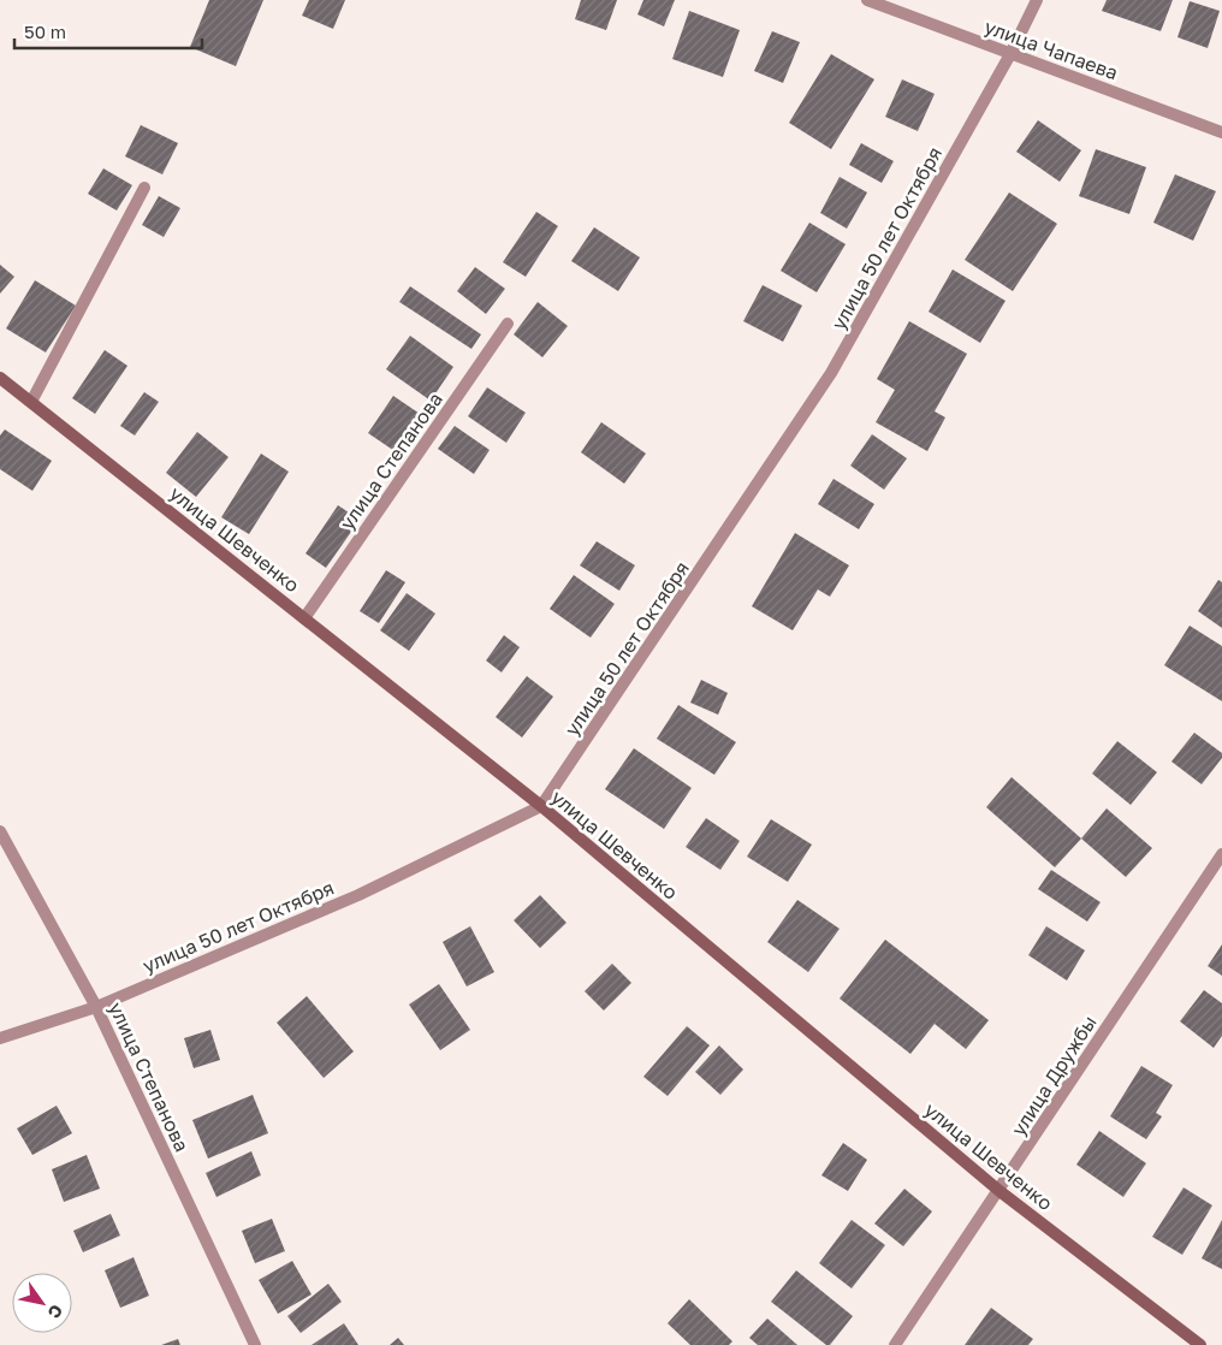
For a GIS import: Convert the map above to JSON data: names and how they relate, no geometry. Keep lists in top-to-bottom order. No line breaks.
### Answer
{"streets":{"main road":["улица Шевченко"],"street":["улица Чапаева","улица 50 лет Октября","улица Степанова","улица Дружбы"]},"crossings":[["улица Чапаева","улица 50 лет Октября"],["улица 50 лет Октября","улица Степанова"],["улица 50 лет Октября","улица Шевченко"],["улица Степанова","улица Шевченко"],["улица Шевченко","улица Дружбы"]],"scale_bar":"50 m","north":"bottom right"}
